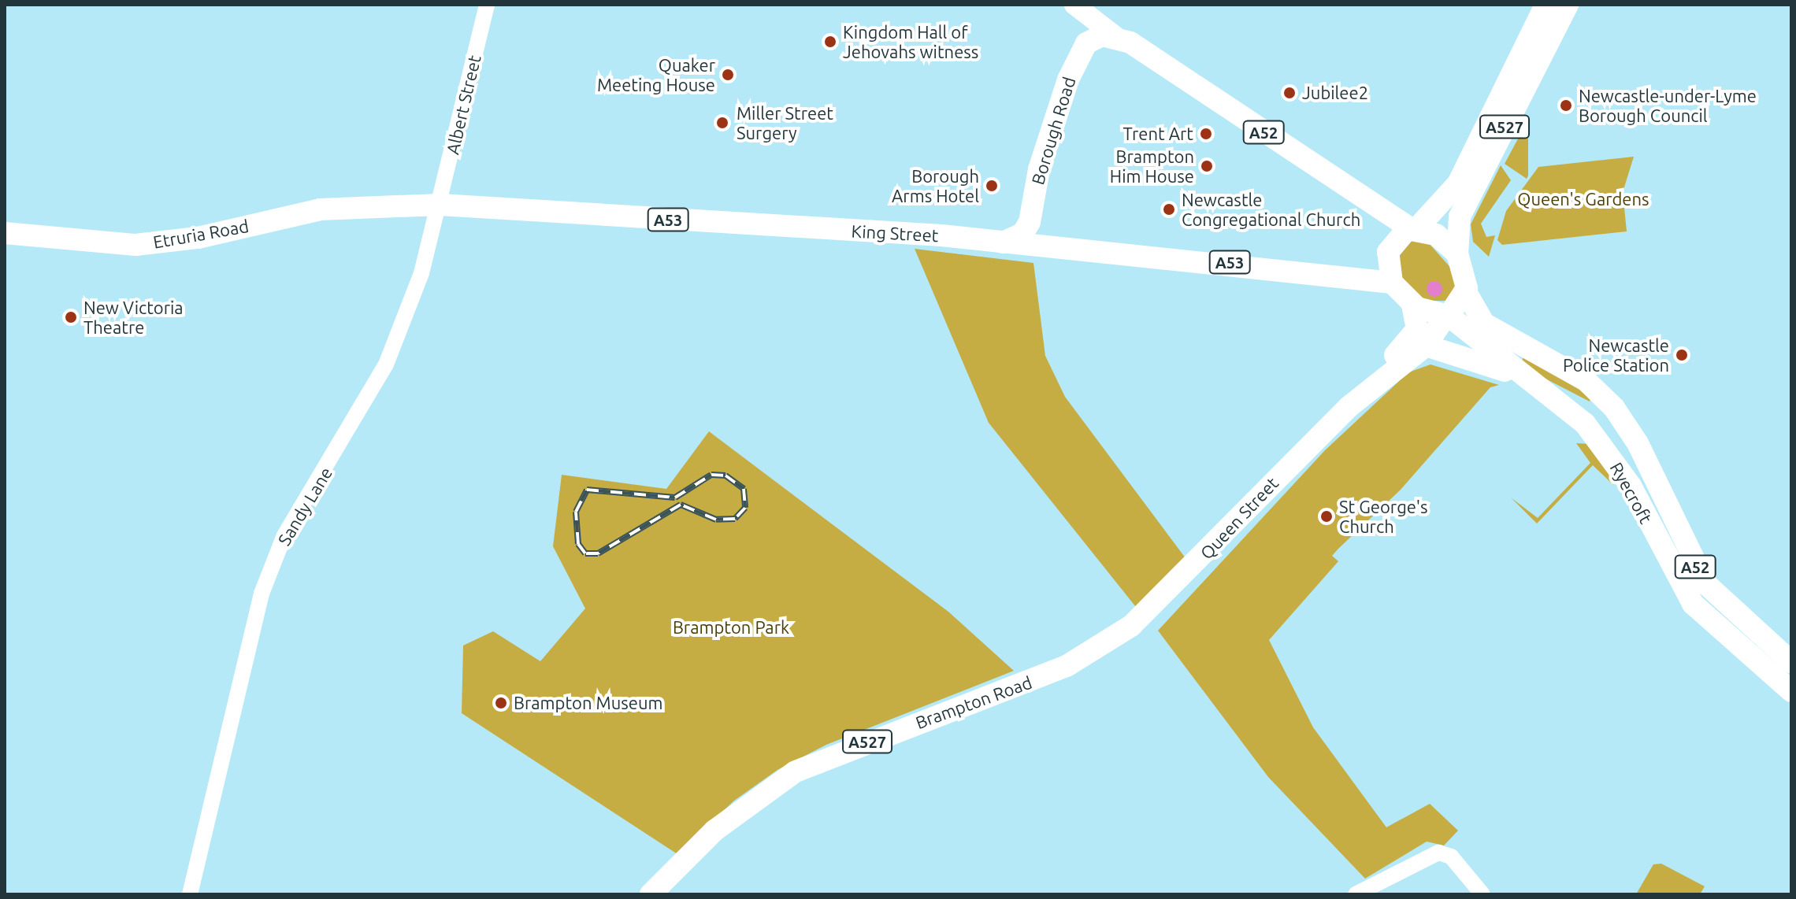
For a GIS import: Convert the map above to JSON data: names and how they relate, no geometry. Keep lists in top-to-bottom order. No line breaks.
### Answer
{"streets":{"highway":["A527","Borough Road","A52","A53","King Street","Etruria Road","Ryecroft","Queen Street","Brampton Road"],"street":["Albert Street","Sandy Lane"]},"crossings":[["Albert Street","King Street"],["Albert Street","Sandy Lane"],["A527","A52"],["A527","King Street"],["A527","Ryecroft"],["A527","Queen Street"],["Borough Road","A52"],["Borough Road","A53"],["A52","King Street"],["A52","Ryecroft"],["A52","Queen Street"],["A53","King Street"],["King Street","Etruria Road"],["King Street","Ryecroft"],["King Street","Sandy Lane"],["King Street","Queen Street"],["Ryecroft","Queen Street"],["Queen Street","Brampton Road"]],"parks":["Queen's Gardens","Brampton Park"],"places":["Kingdom Hall of Jehovahs witness","Quaker Meeting House","Jubilee2","Newcastle-under-Lyme Borough Council","Miller Street Surgery","Trent Art","Brampton Him House","Borough Arms Hotel","Newcastle Congregational Church","New Victoria Theatre","Newcastle Police Station","St George's Church","Brampton Museum"]}
